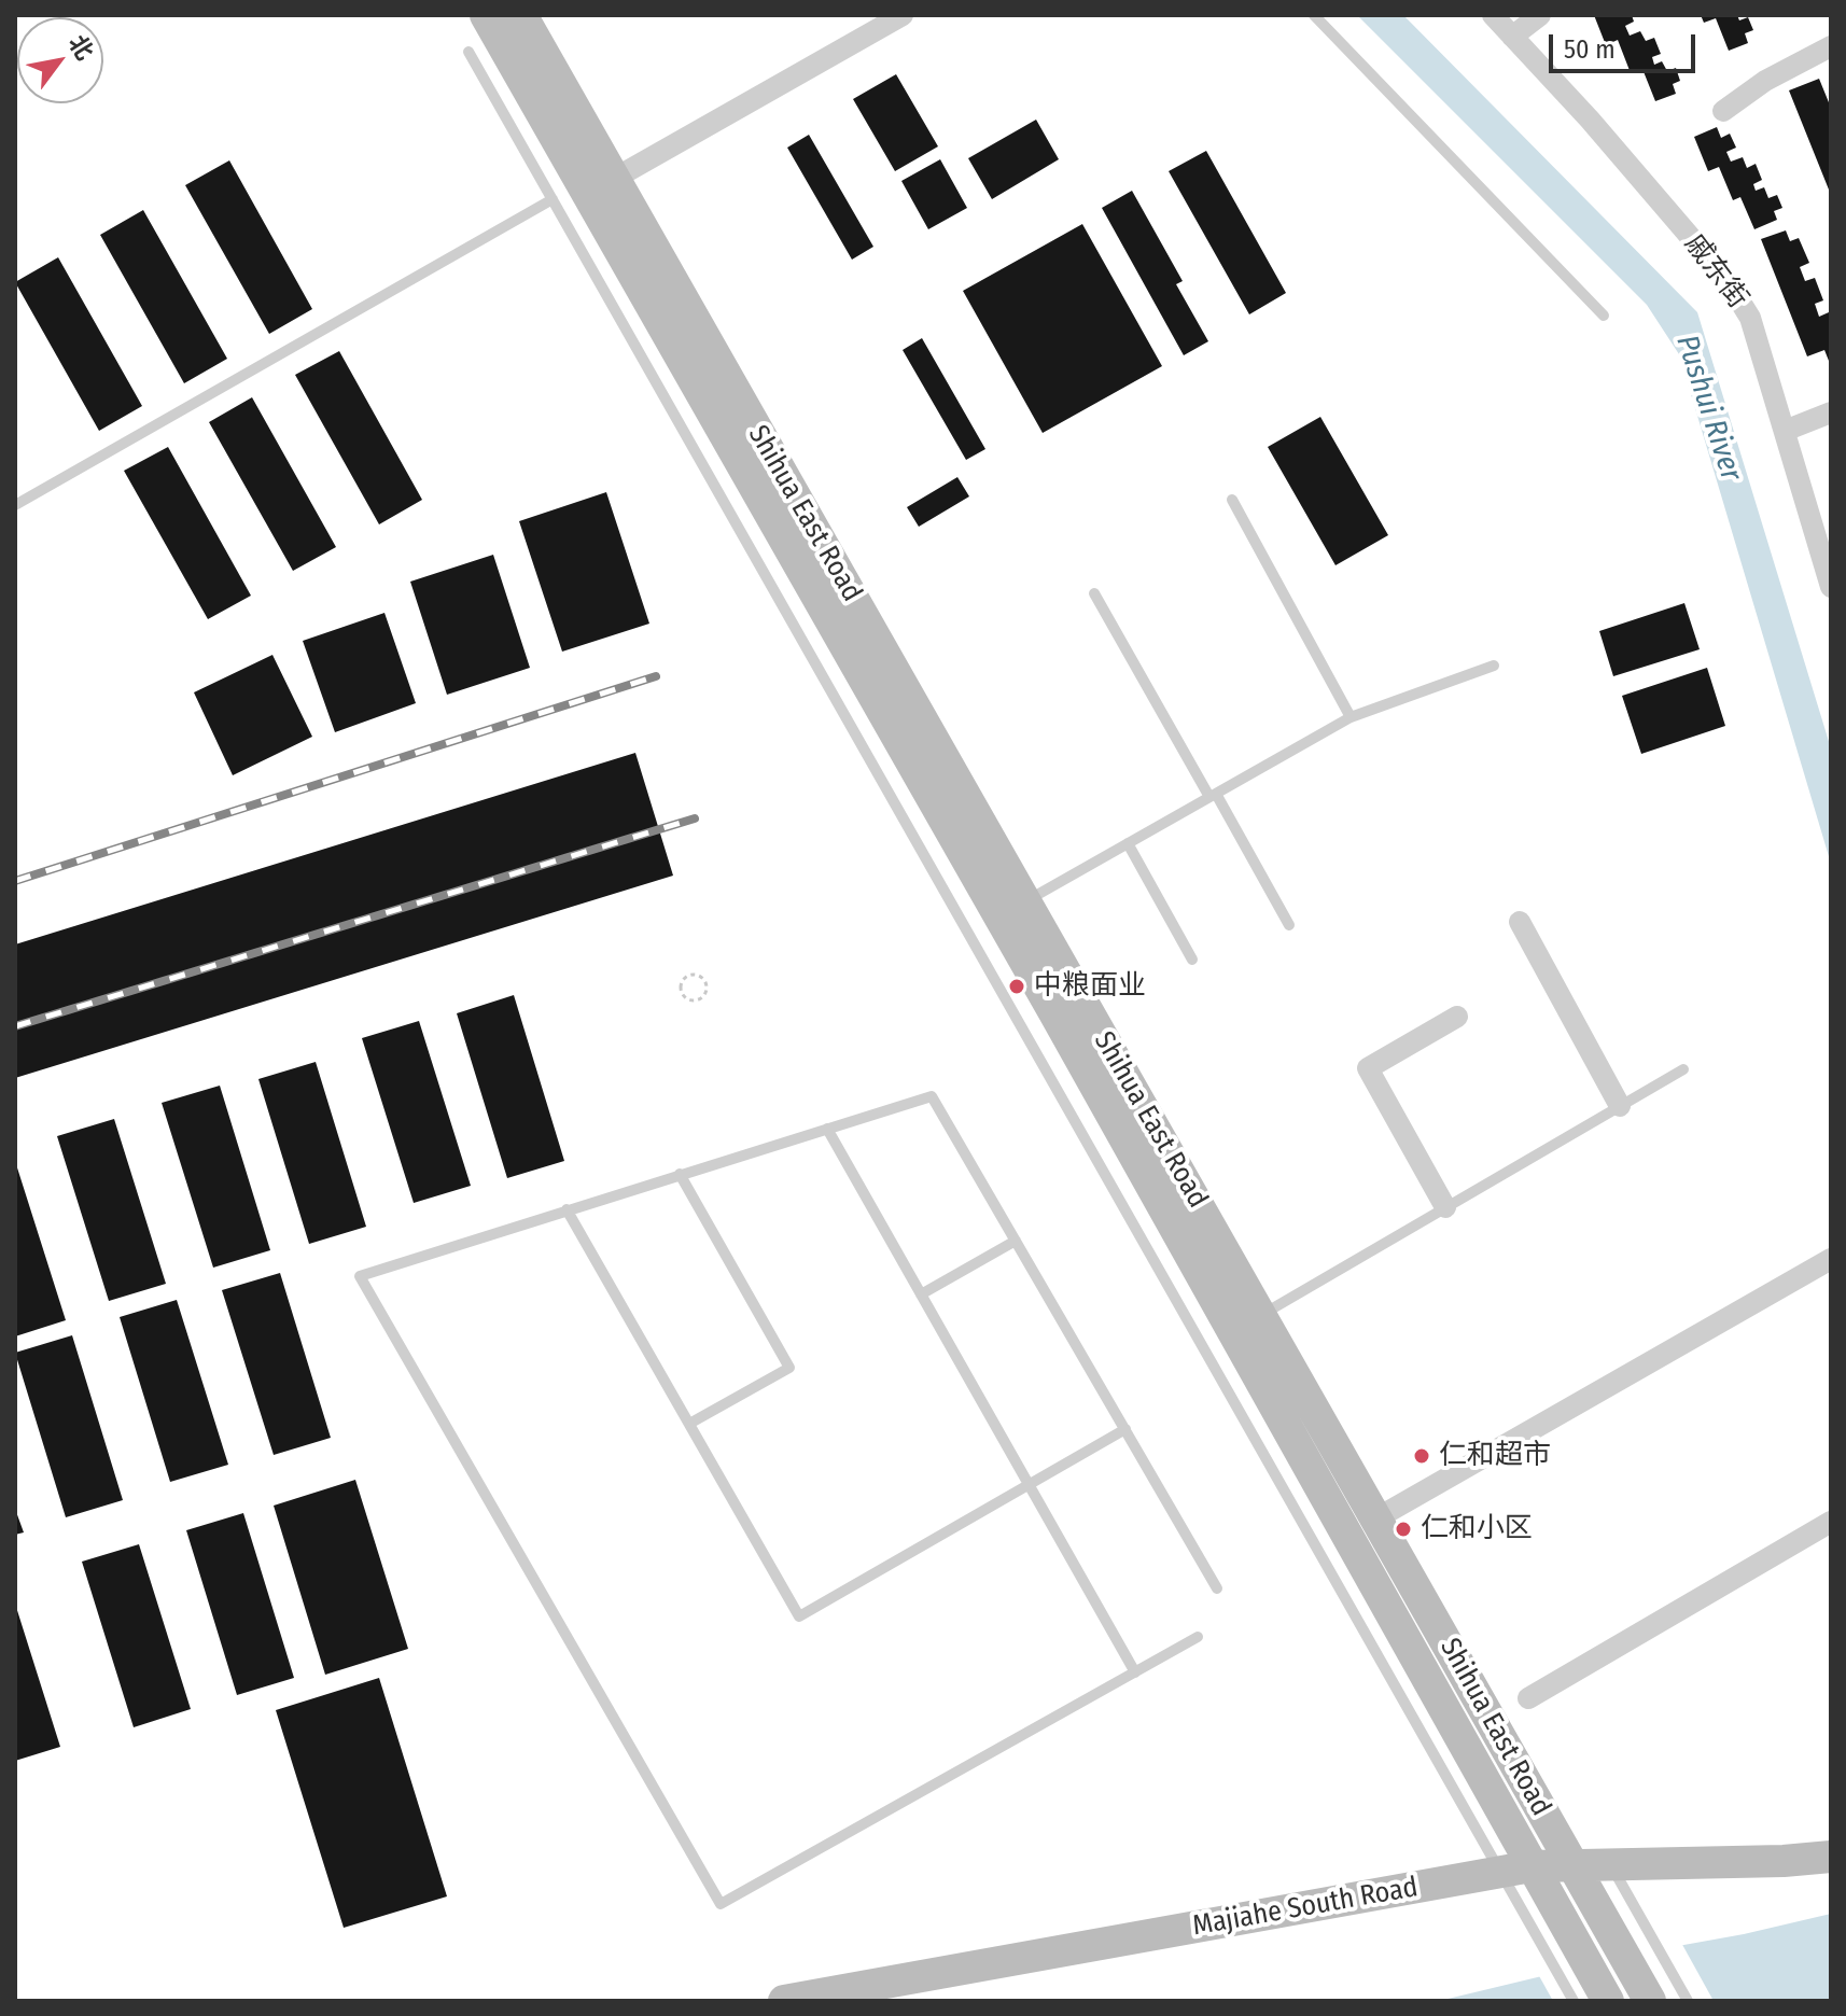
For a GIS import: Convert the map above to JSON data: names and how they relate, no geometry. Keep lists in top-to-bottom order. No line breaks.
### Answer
{"streets":{"main road":["Shihua East Road","Majiahe South Road"],"street":["戚东街"]},"crossings":[["Shihua East Road","Majiahe South Road"]],"water":["Pushui River"],"places":["中粮面业","仁和超市","仁和小区"],"scale_bar":"50 m","north":"top right"}
